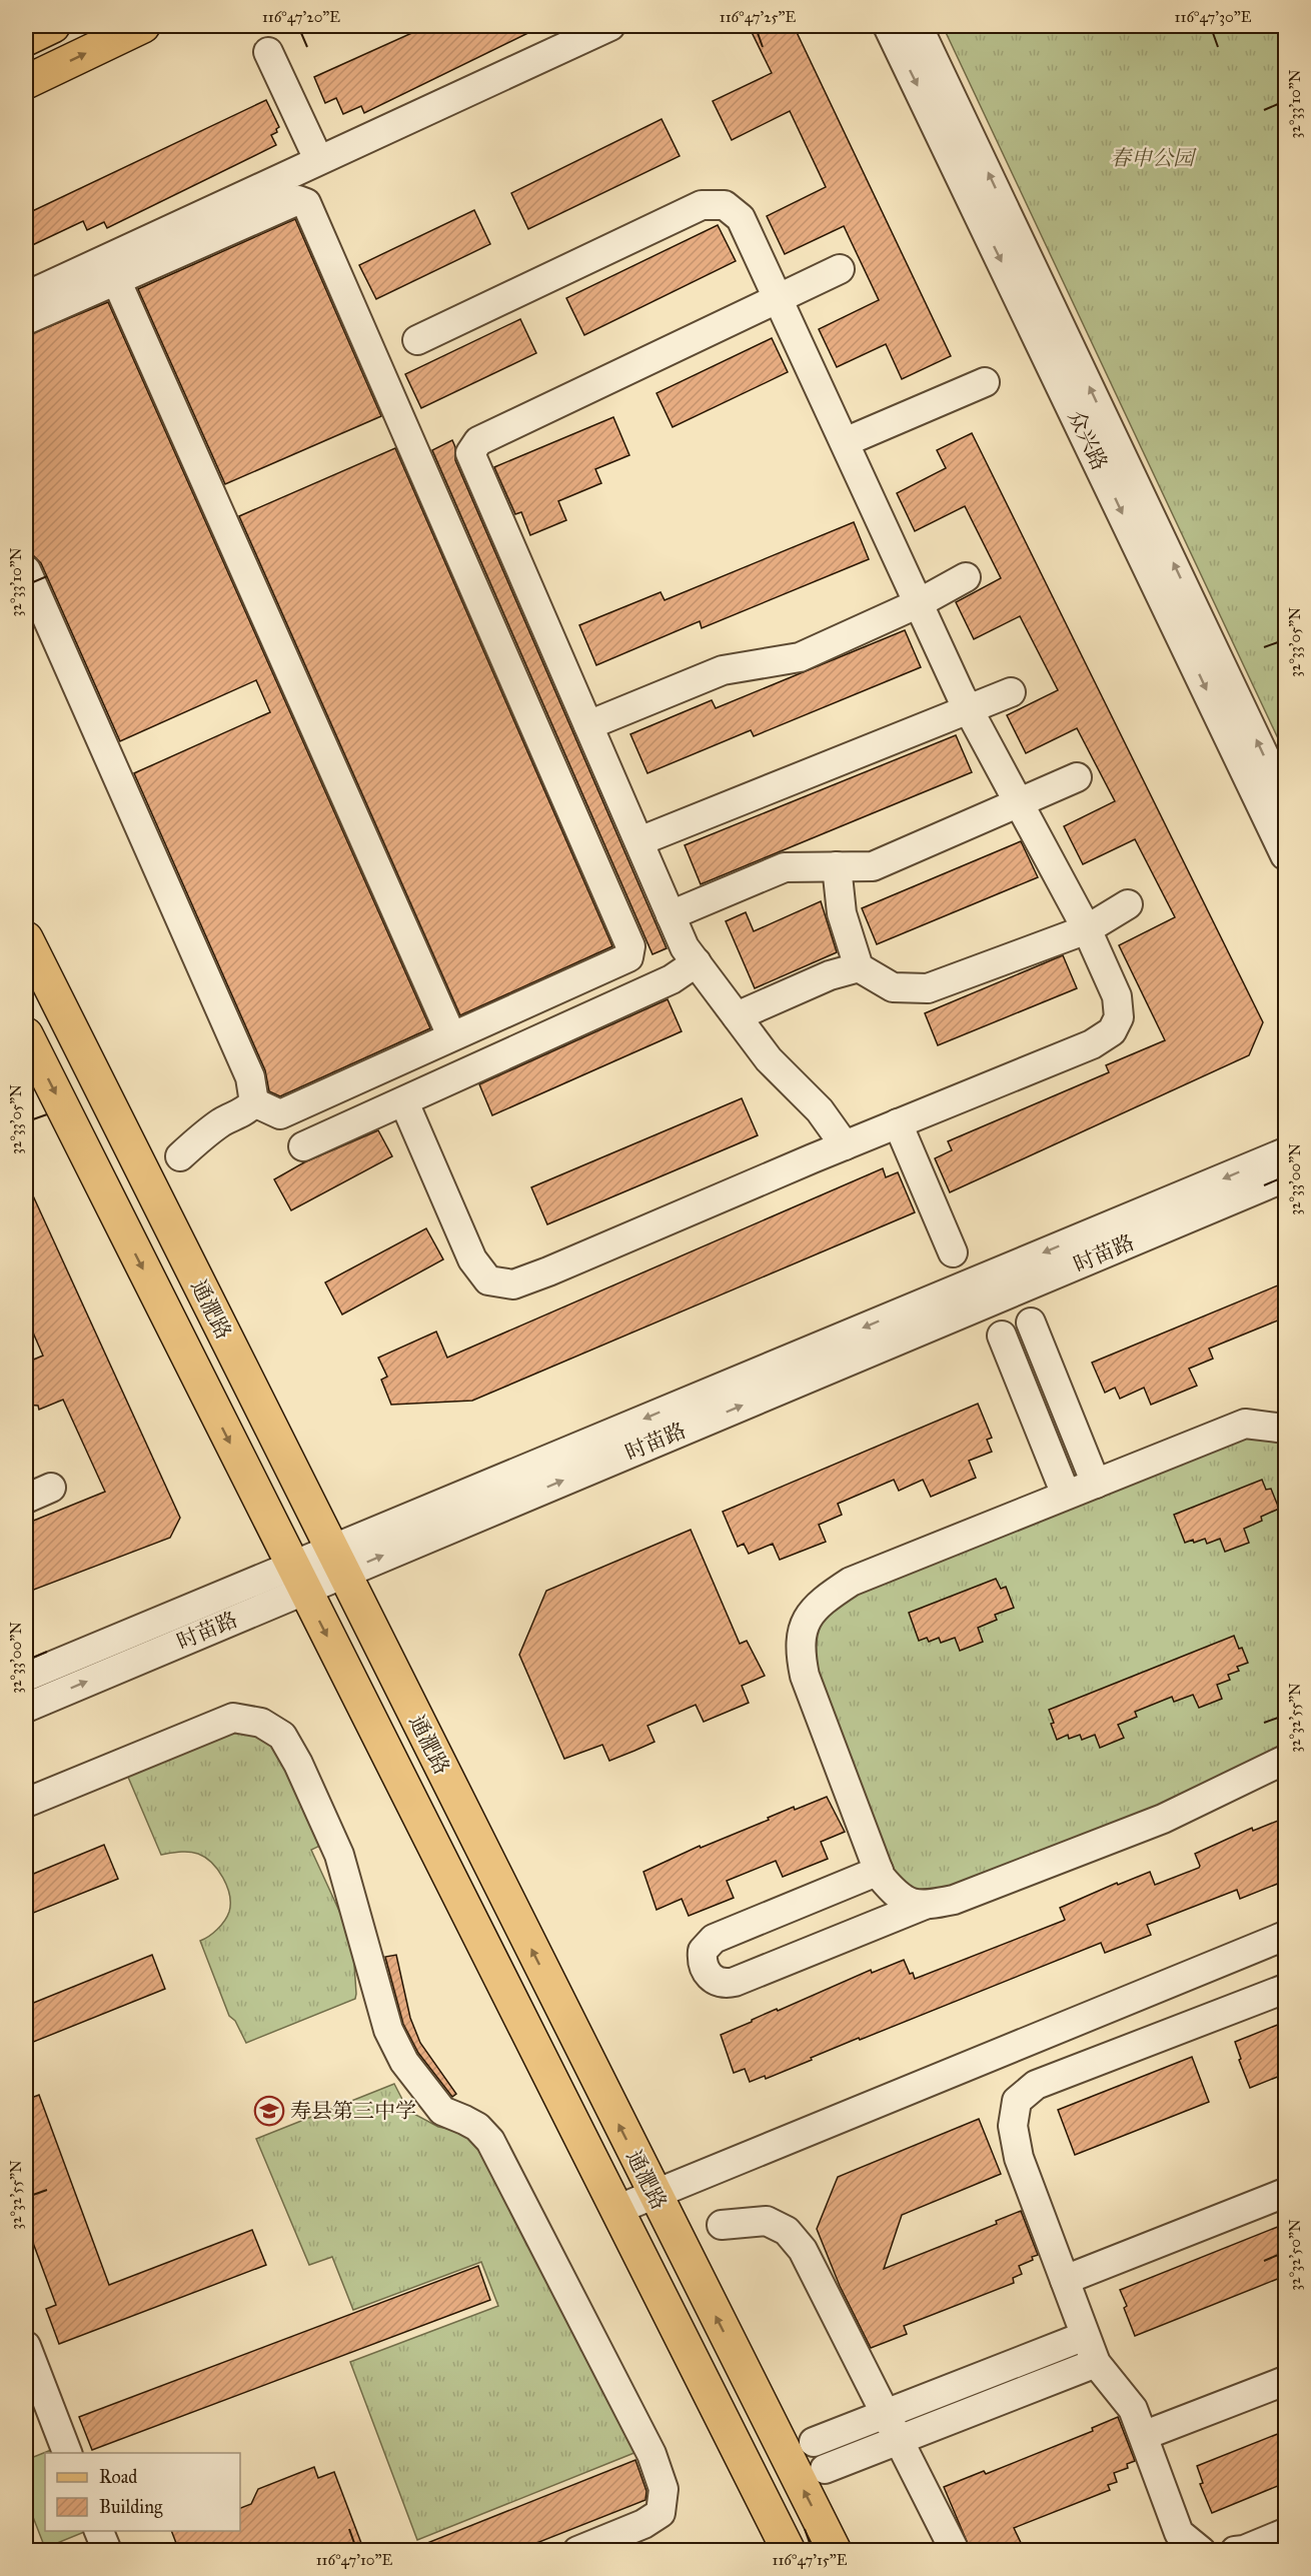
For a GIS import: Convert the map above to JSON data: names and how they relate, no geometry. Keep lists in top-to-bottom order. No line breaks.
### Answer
{"streets":{"main road":["通淝路"],"street":["众兴路","时苗路"]},"crossings":[["时苗路","通淝路"]],"parks":["春申公园"],"places":{"school or university":["寿县第三中学"]},"legend":["Road","Building"],"coordinates":["116°47'20\"E","116°47'25\"E","116°47'30\"E","32°33'10\"N","32°33'05\"N","32°33'00\"N","32°32'55\"N","32°32'50\"N","116°47'10\"E","116°47'15\"E"]}
